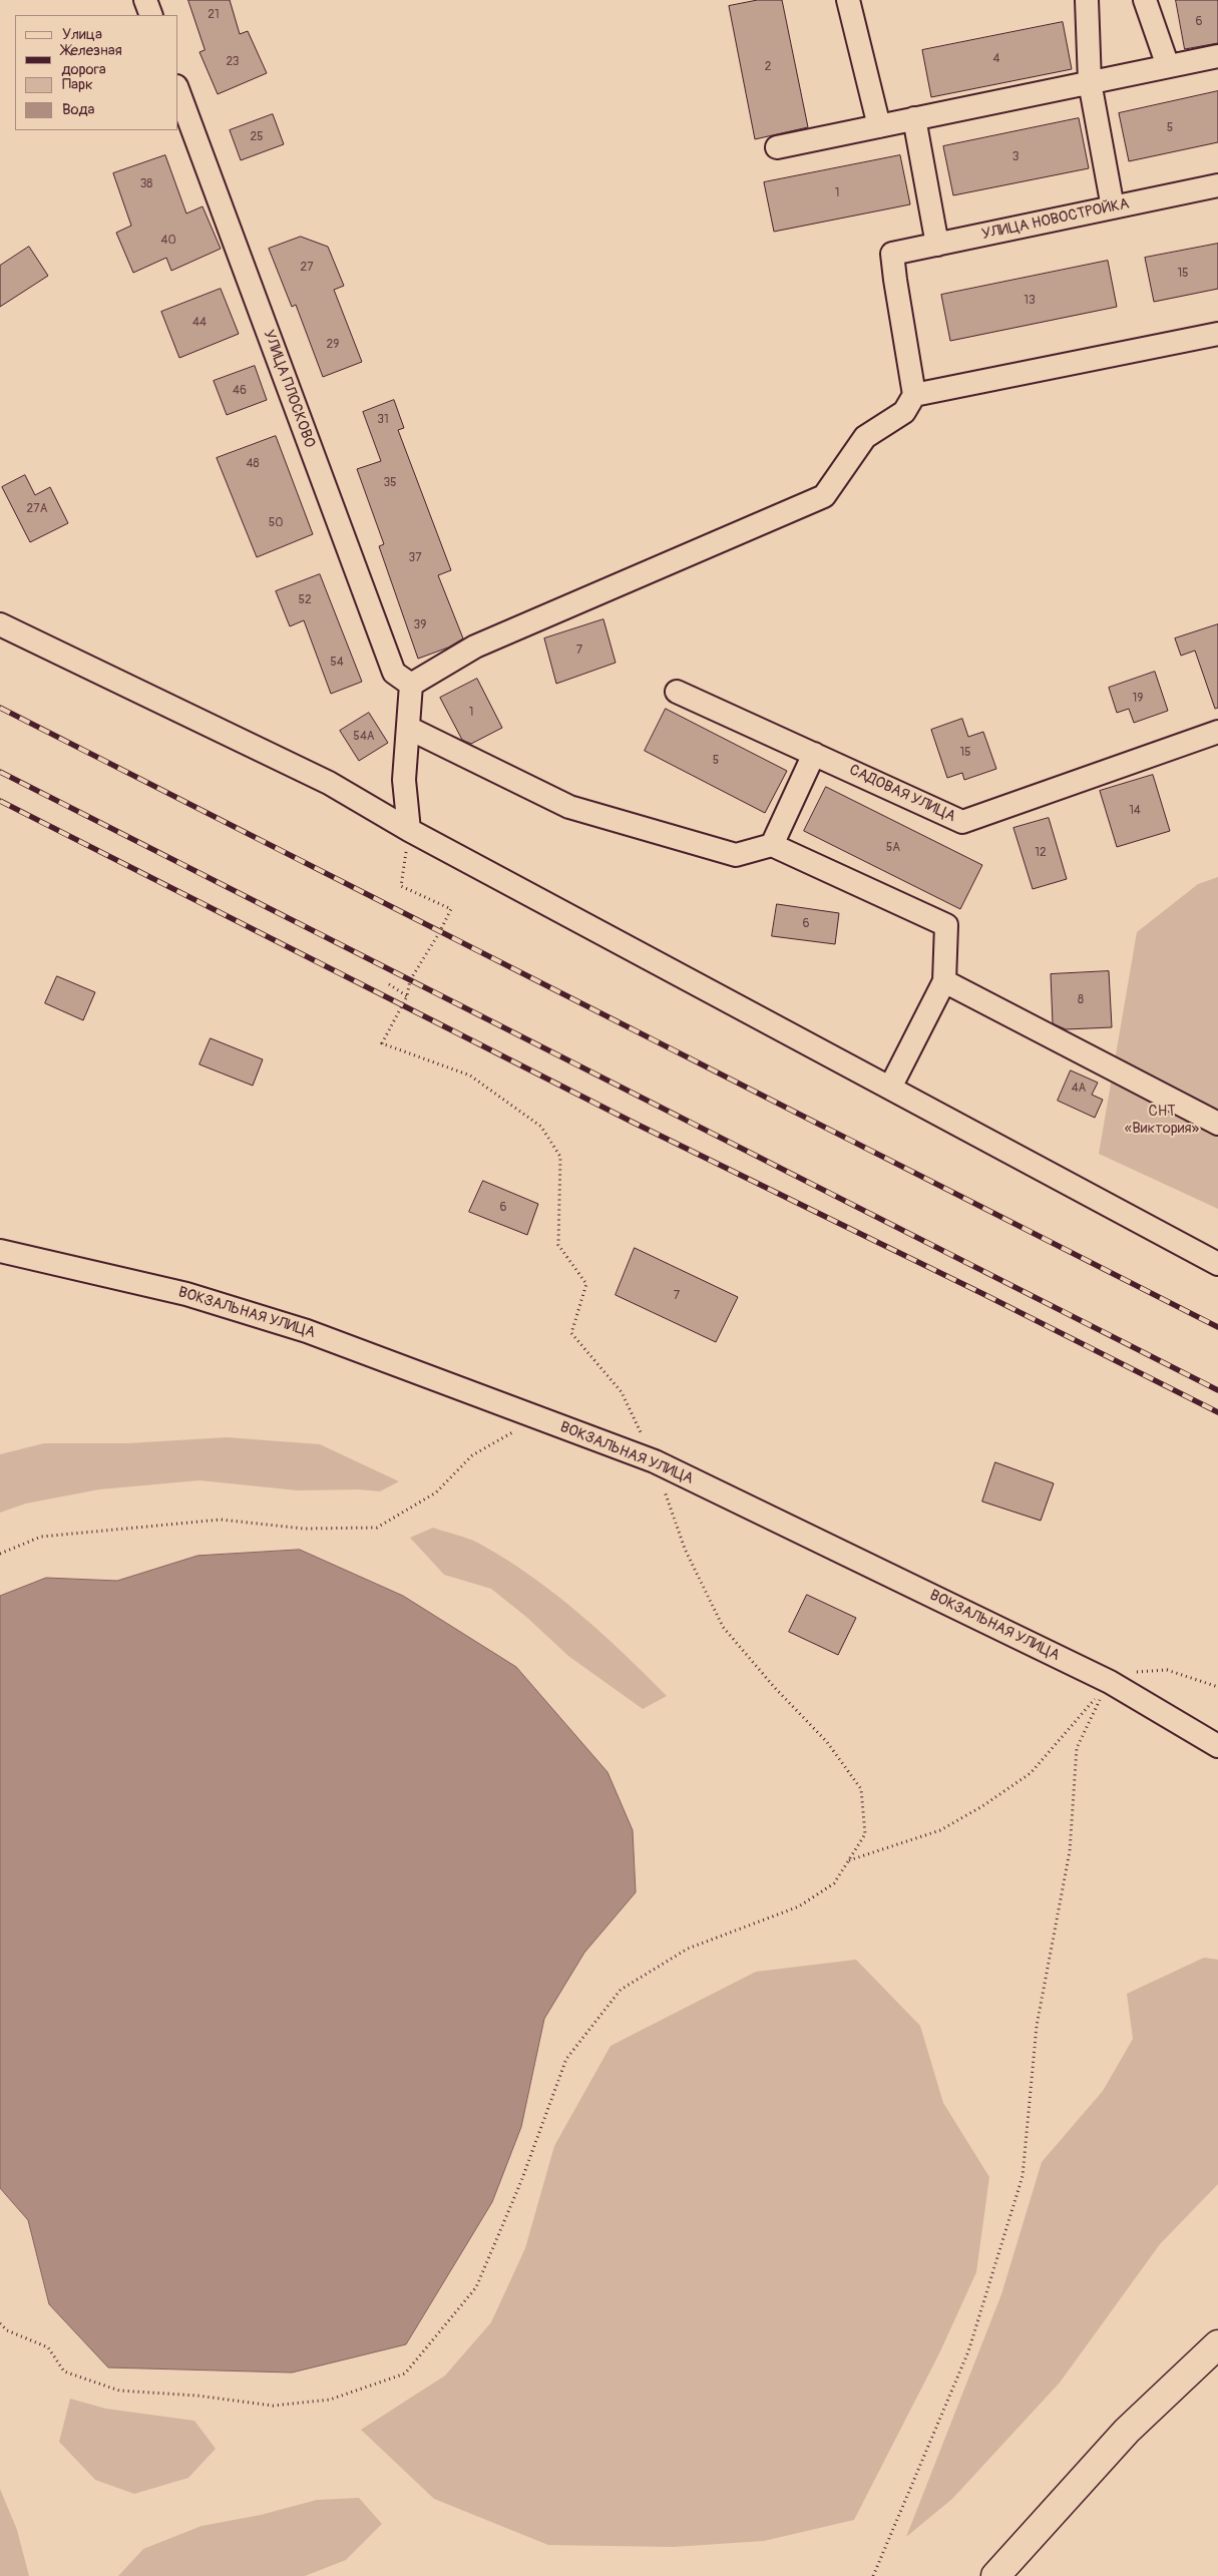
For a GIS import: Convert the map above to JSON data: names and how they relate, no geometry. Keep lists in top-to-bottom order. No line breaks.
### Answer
{"streets":{"street":["УЛИЦА НОВОСТРОЙКА","УЛИЦА ПЛОСКОВО","САДОВАЯ УЛИЦА","ВОКЗАЛЬНАЯ УЛИЦА"]},"parks":["СНТ «Виктория»"],"house_numbers":["21","6","4","23","2","5","25","3","38","1","40","27","15","13","44","29","46","31","48","35","27А","50","37","52","39","7","54","19","1","54А","15","5","14","5А","12","6","8","4А","6","7"],"legend":["Улица","Железная дорога","Парк","Вода"]}
